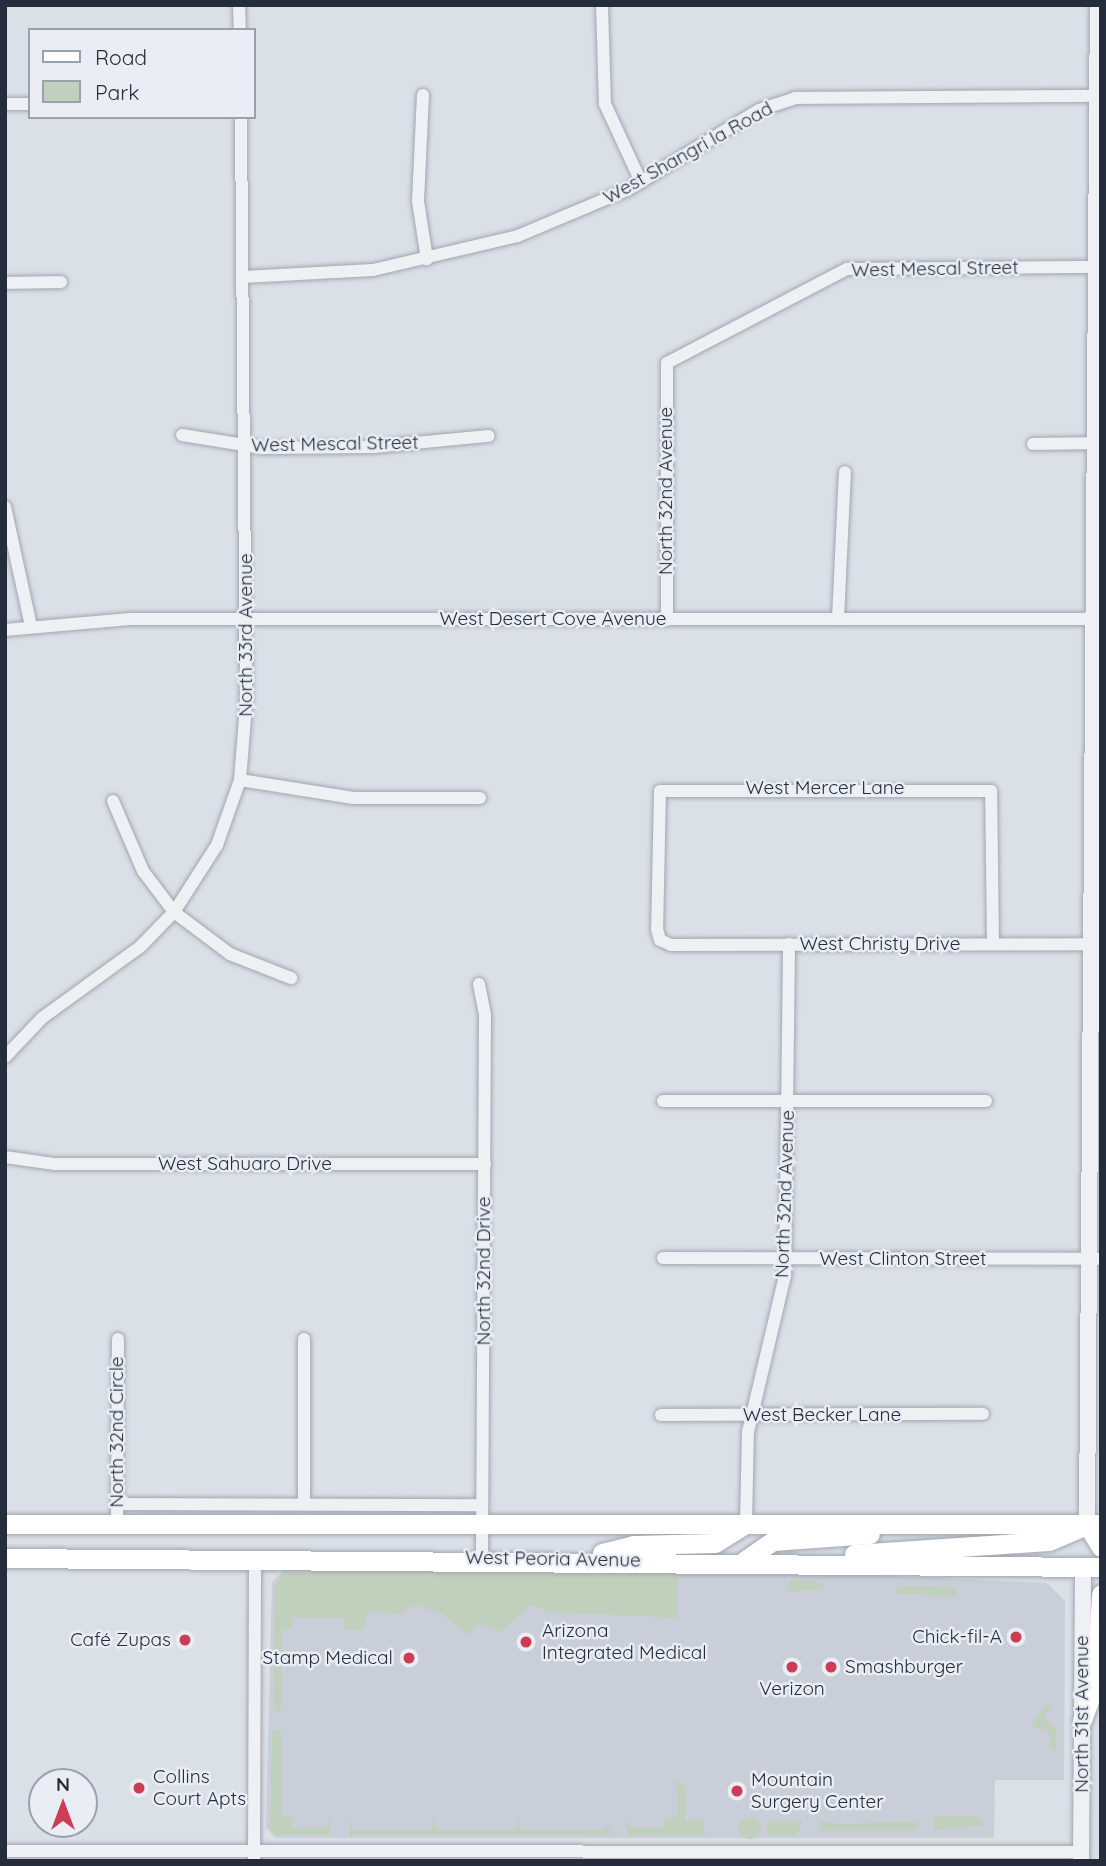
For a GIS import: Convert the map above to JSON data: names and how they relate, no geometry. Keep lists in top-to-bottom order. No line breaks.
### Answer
{"streets":{"main road":["West Peoria Avenue"],"street":["West Shangri la Road","West Mescal Street","North 32nd Avenue","West Desert Cove Avenue","North 33rd Avenue","West Mercer Lane","West Christy Drive","West Sahuaro Drive","West Clinton Street","North 32nd Drive","West Becker Lane","North 32nd Circle","North 31st Avenue"]},"crossings":[["West Shangri la Road","North 33rd Avenue"],["West Mescal Street","North 32nd Avenue"],["West Mescal Street","North 33rd Avenue"],["North 32nd Avenue","West Desert Cove Avenue"],["North 32nd Avenue","West Christy Drive"],["North 32nd Avenue","West Clinton Street"],["North 32nd Avenue","West Becker Lane"],["North 32nd Avenue","West Peoria Avenue"],["West Desert Cove Avenue","North 33rd Avenue"],["West Mercer Lane","West Christy Drive"],["West Sahuaro Drive","North 32nd Drive"],["North 32nd Drive","West Peoria Avenue"],["North 32nd Circle","West Peoria Avenue"],["West Peoria Avenue","North 31st Avenue"]],"places":["Chick-fil-A","Café Zupas","Arizona Integrated Medical","Stamp Medical","Verizon","Smashburger","Collins Court Apts","Mountain Surgery Center"],"legend":["Road","Park"],"north":"top"}
